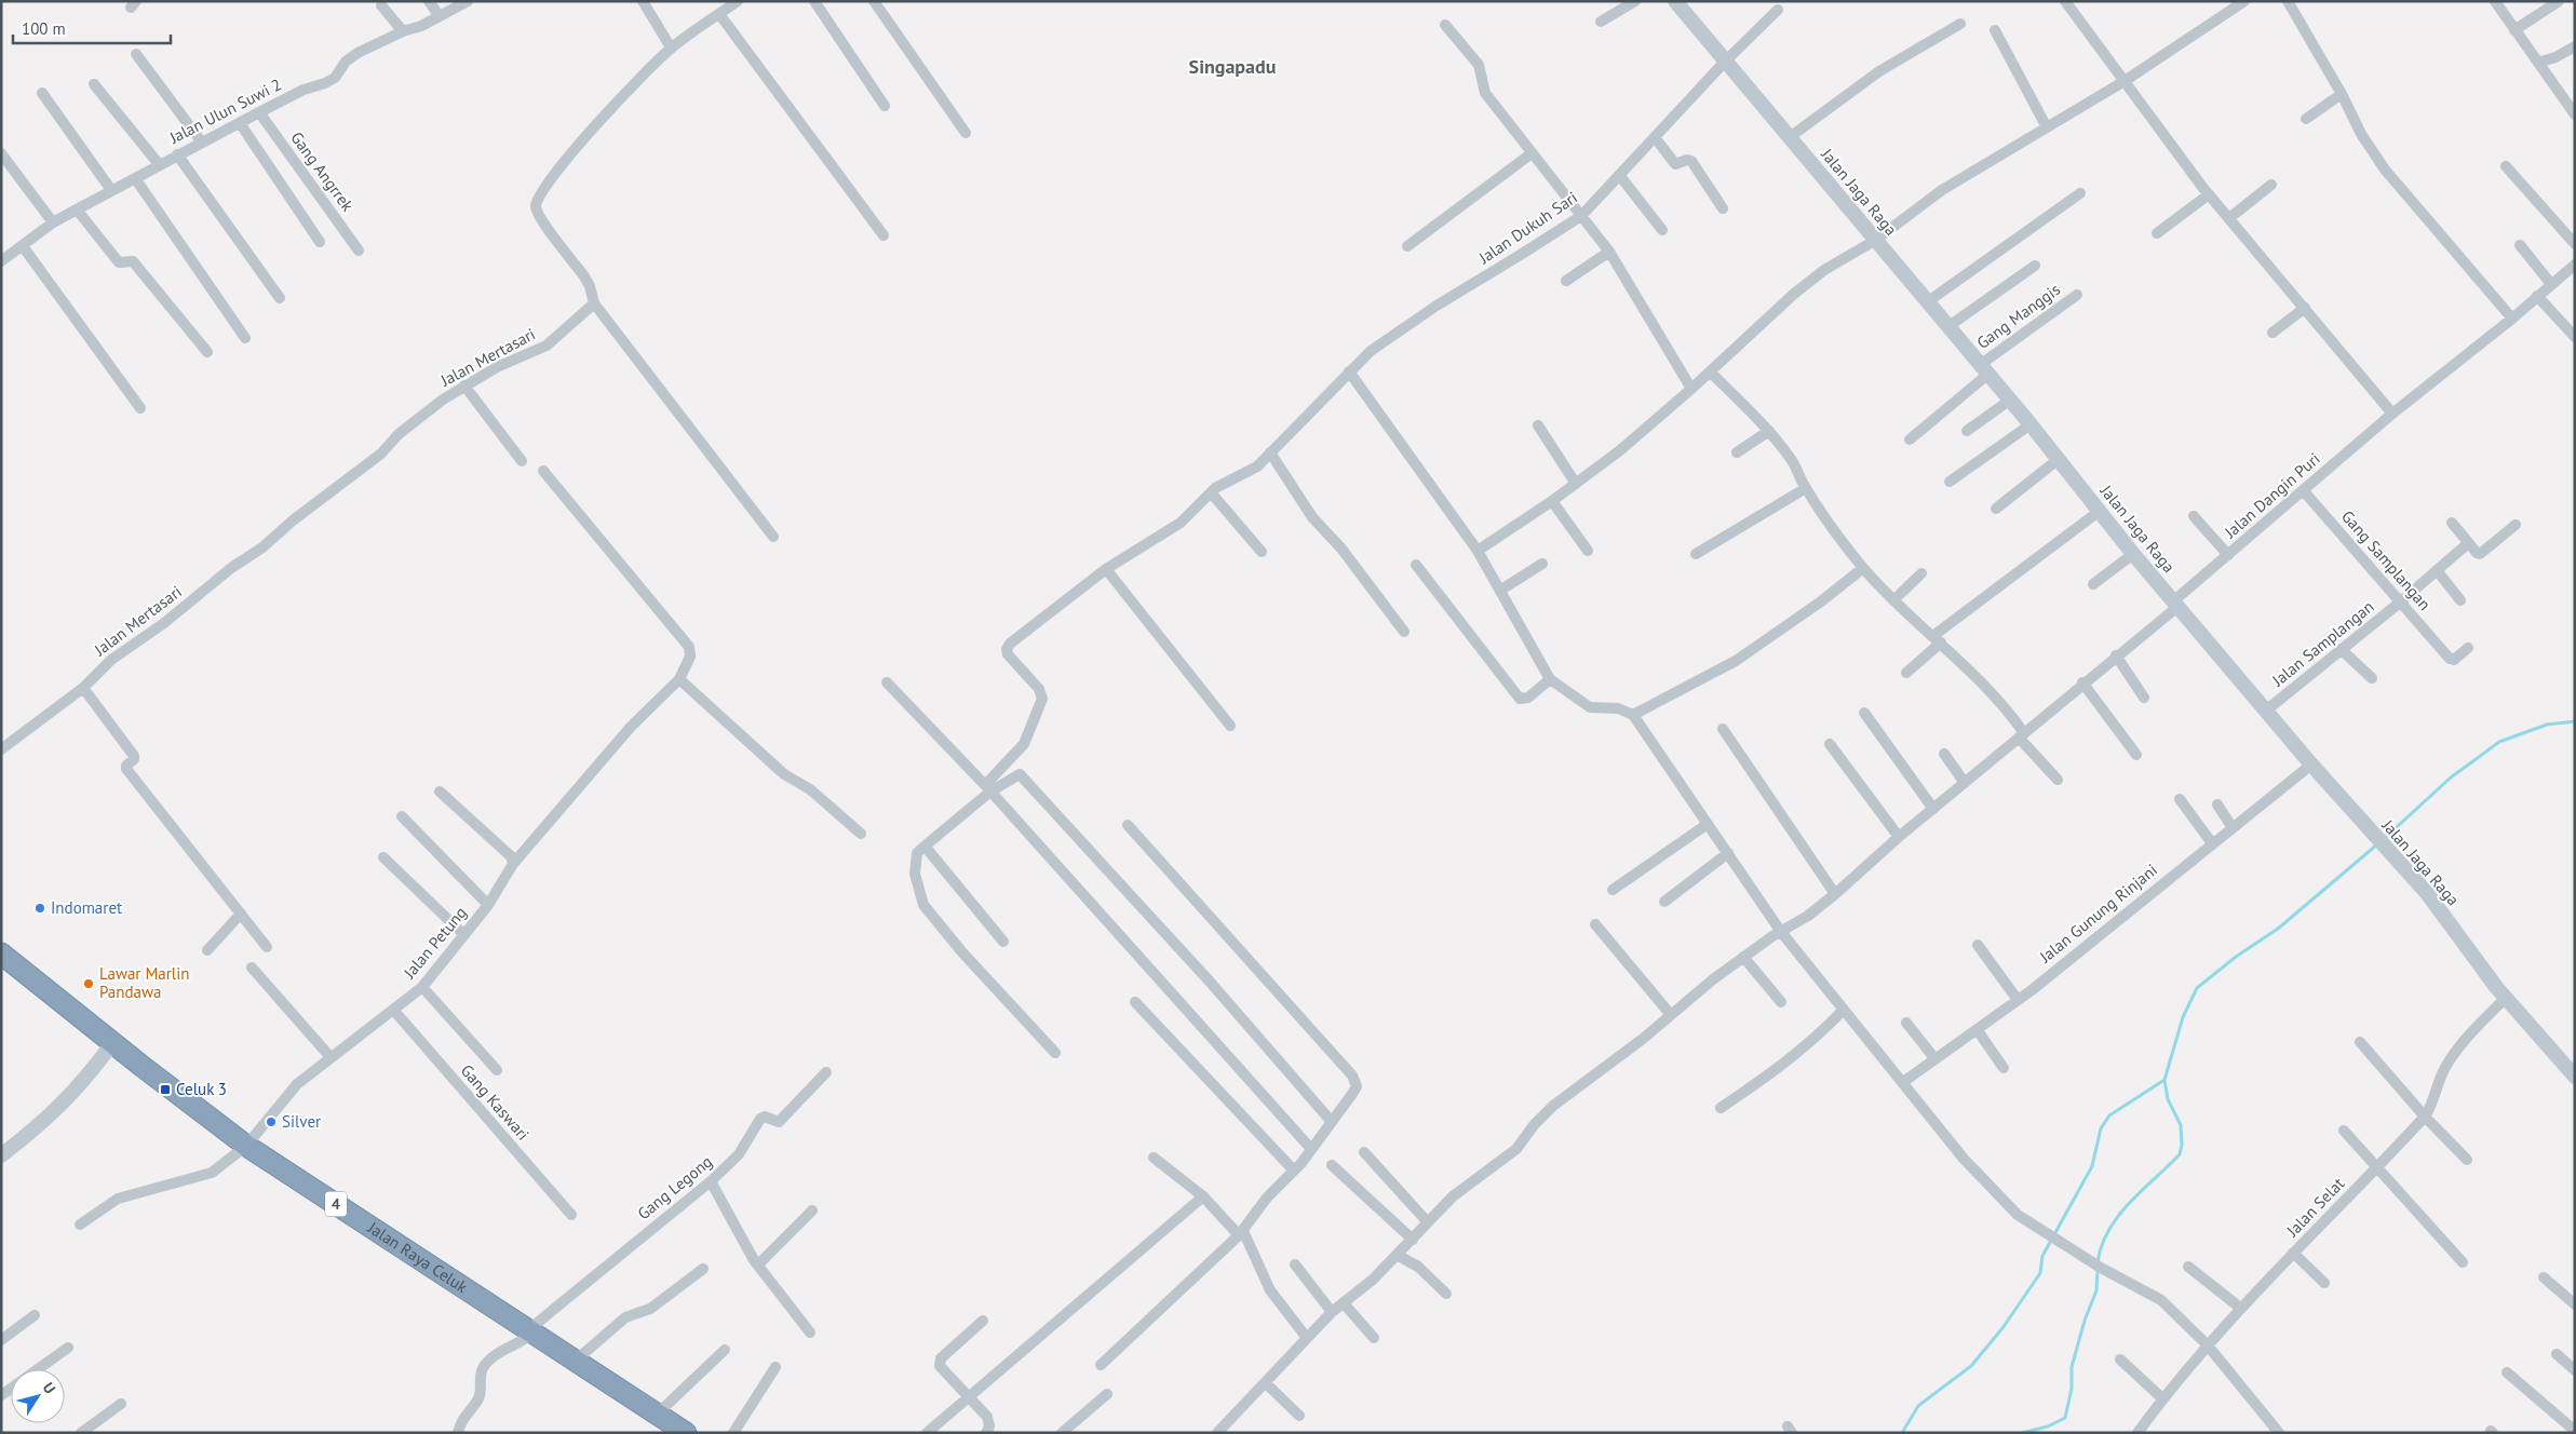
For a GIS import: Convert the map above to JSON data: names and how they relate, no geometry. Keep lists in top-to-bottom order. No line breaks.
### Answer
{"streets":{"highway":["4","Jalan Raya Celuk"],"street":["Jalan Ulun Suwi 2","Gang Angrrek","Jalan Jaga Raga","Jalan Dukuh Sari","Gang Manggis","Jalan Mertasari","Jalan Dangin Puri","Gang Samplangan","Jalan Samplangan","Jalan Gunung Rinjani","Jalan Petung","Gang Kaswari","Gang Legong","Jalan Selat"]},"crossings":[["Jalan Ulun Suwi 2","Gang Angrrek"],["Jalan Jaga Raga","Jalan Dukuh Sari"],["Jalan Jaga Raga","Gang Manggis"],["Jalan Jaga Raga","Jalan Dangin Puri"],["Jalan Jaga Raga","Jalan Samplangan"],["Jalan Jaga Raga","Jalan Gunung Rinjani"],["Jalan Jaga Raga","Jalan Selat"],["Jalan Dangin Puri","Gang Samplangan"],["Gang Samplangan","Jalan Samplangan"],["Jalan Petung","Gang Kaswari"],["Jalan Petung","Jalan Raya Celuk"],["Gang Legong","Jalan Raya Celuk"]],"districts":["Singapadu"],"places":{"other":["Indomaret","Lawar Marlin Pandawa","Silver"],"transit":["Celuk 3"]},"scale_bar":"100 m","north":"top right"}
